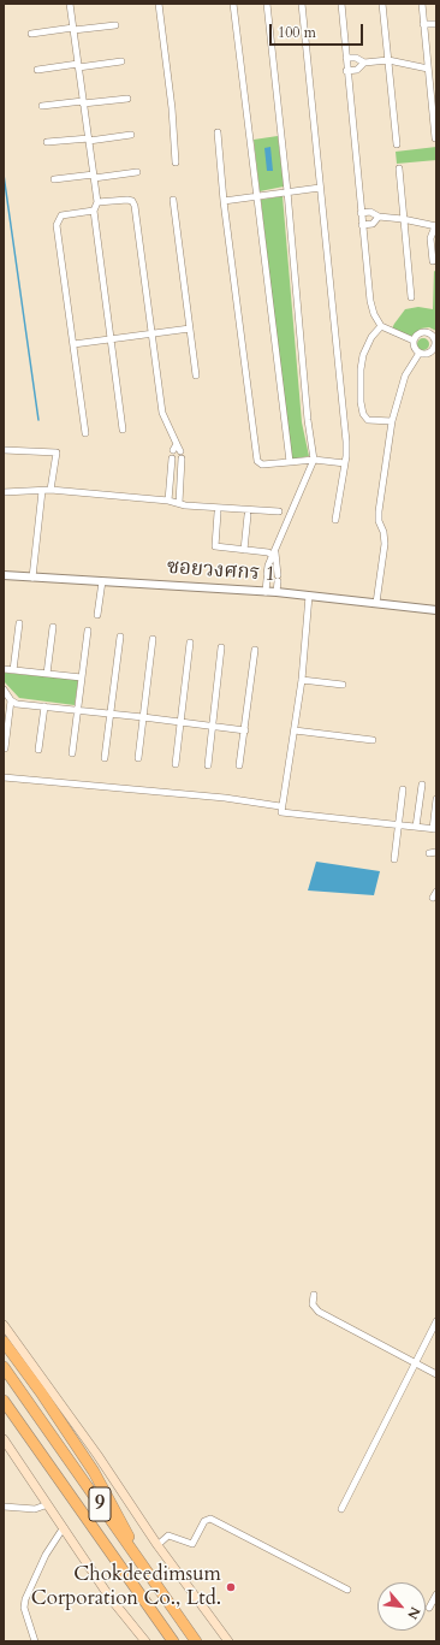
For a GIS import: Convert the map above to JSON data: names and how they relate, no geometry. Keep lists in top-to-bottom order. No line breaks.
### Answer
{"streets":{"highway":["9"],"street":["ซอยวงศกร 1"]},"places":["Chokdeedimsum Corporation Co., Ltd."],"scale_bar":"100 m","north":"bottom right"}
